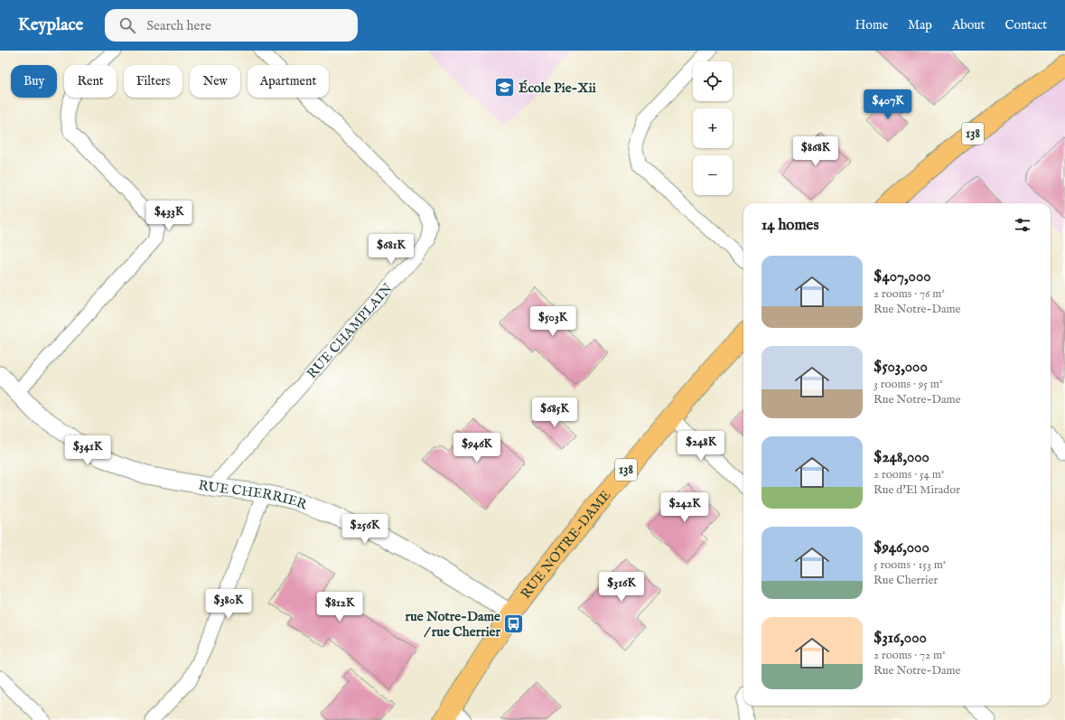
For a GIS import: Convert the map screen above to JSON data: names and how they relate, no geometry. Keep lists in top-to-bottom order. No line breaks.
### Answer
{"streets":{"main road":["138","RUE NOTRE-DAME"],"street":["RUE CHAMPLAIN","RUE CHERRIER"]},"crossings":[["RUE CHAMPLAIN","RUE CHERRIER"],["RUE CHERRIER","RUE NOTRE-DAME"]],"places":{"school or university":["École Pie-Xii"],"bus stop":["rue Notre-Dame / rue Cherrier"]},"page":{"header":"Keyplace","search":"Search here","nav":["Home","Map","About","Contact"],"map_buttons":["+","−"],"chip":["Buy","Rent","Filters","New","Apartment"],"price":["$407K","$868K","$433K","$681K","$503K","$685K","$248K","$946K","$341K","$242K","$256K","$316K","$380K","$812K"],"heading":"14 homes","list":[{"name":"$407,000","note":"2 rooms · 76 m² · Rue Notre-Dame"},{"name":"$503,000","note":"3 rooms · 95 m² · Rue Notre-Dame"},{"name":"$248,000","note":"2 rooms · 54 m² · Rue d'El Mirador"},{"name":"$946,000","note":"5 rooms · 153 m² · Rue Cherrier"},{"name":"$316,000","note":"2 rooms · 72 m² · Rue Notre-Dame"}]}}
